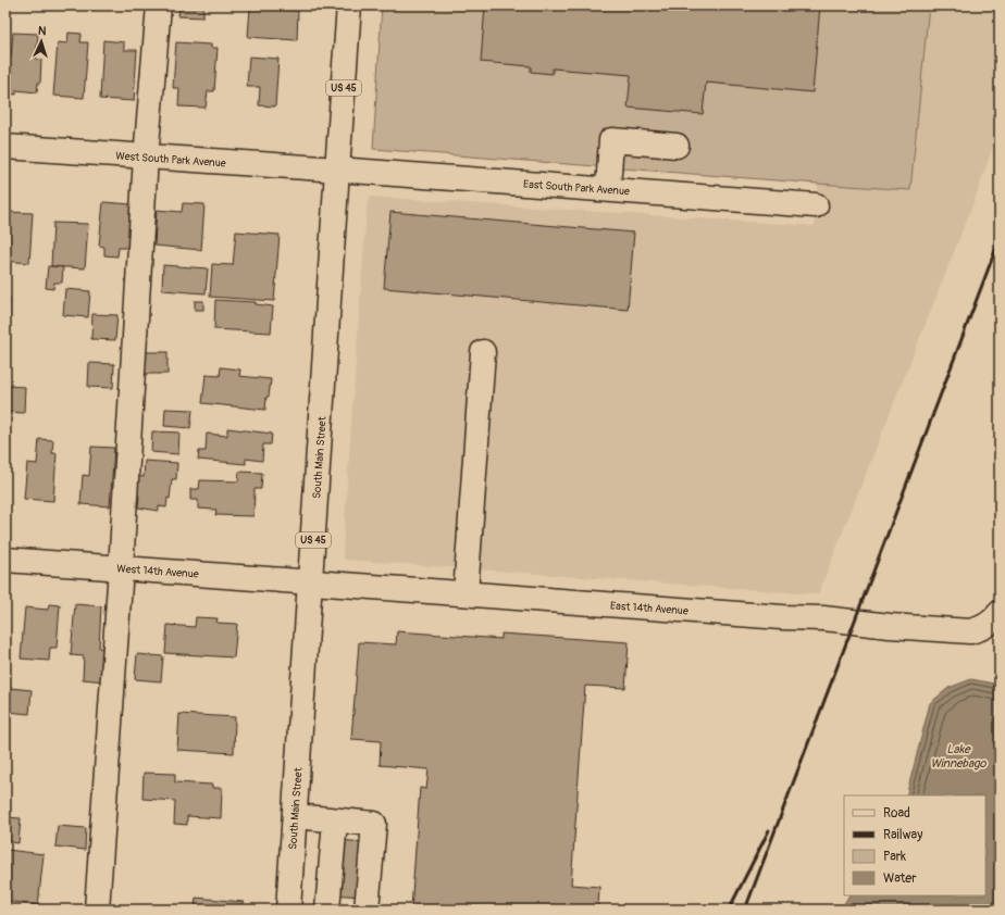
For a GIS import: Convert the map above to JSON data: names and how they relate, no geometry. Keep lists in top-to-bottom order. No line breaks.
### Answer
{"streets":{"street":["US 45","West South Park Avenue","East South Park Avenue","South Main Street","West 14th Avenue","East 14th Avenue"]},"crossings":[["West South Park Avenue","East South Park Avenue"],["West South Park Avenue","South Main Street"],["East South Park Avenue","South Main Street"],["South Main Street","West 14th Avenue"],["South Main Street","East 14th Avenue"],["West 14th Avenue","East 14th Avenue"]],"water":["Lake Winnebago"],"legend":["Road","Railway","Park","Water"],"north":"top"}
